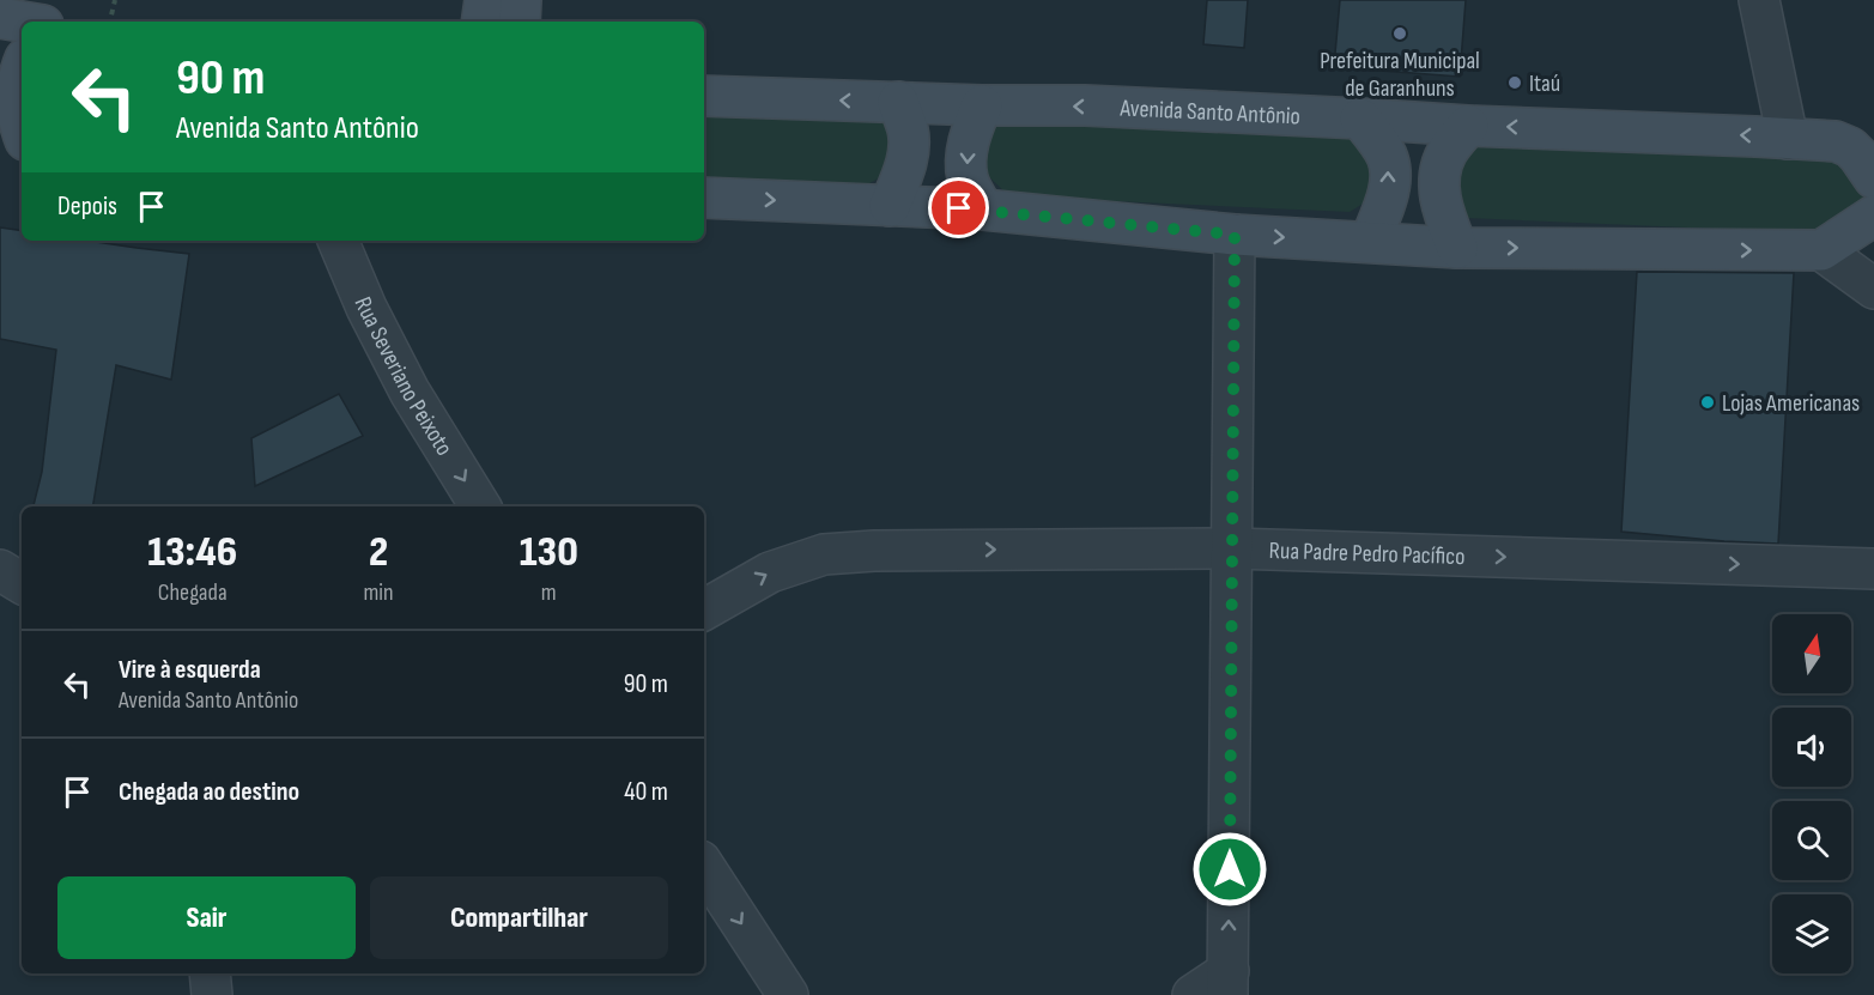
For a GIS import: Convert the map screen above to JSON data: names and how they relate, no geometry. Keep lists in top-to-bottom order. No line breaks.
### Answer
{"streets":{"main road":["Avenida Santo Antônio"],"street":["Rua Severiano Peixoto","Rua Padre Pedro Pacífico"]},"one_way":["Rua Severiano Peixoto","Rua Padre Pedro Pacífico"],"places":["Prefeitura Municipal de Garanhuns","Itaú","Lojas Americanas"],"north":"top","page":{"turn":["90 m","Avenida Santo Antônio"],"then":"Depois","eta":["13:46","Chegada","2","min","130","m"],"list":[{"name":"Vire à esquerda","note":"Avenida Santo Antônio","value":"90 m"},{"name":"Chegada ao destino","value":"40 m"}],"buttons":["Sair","Compartilhar"]}}
